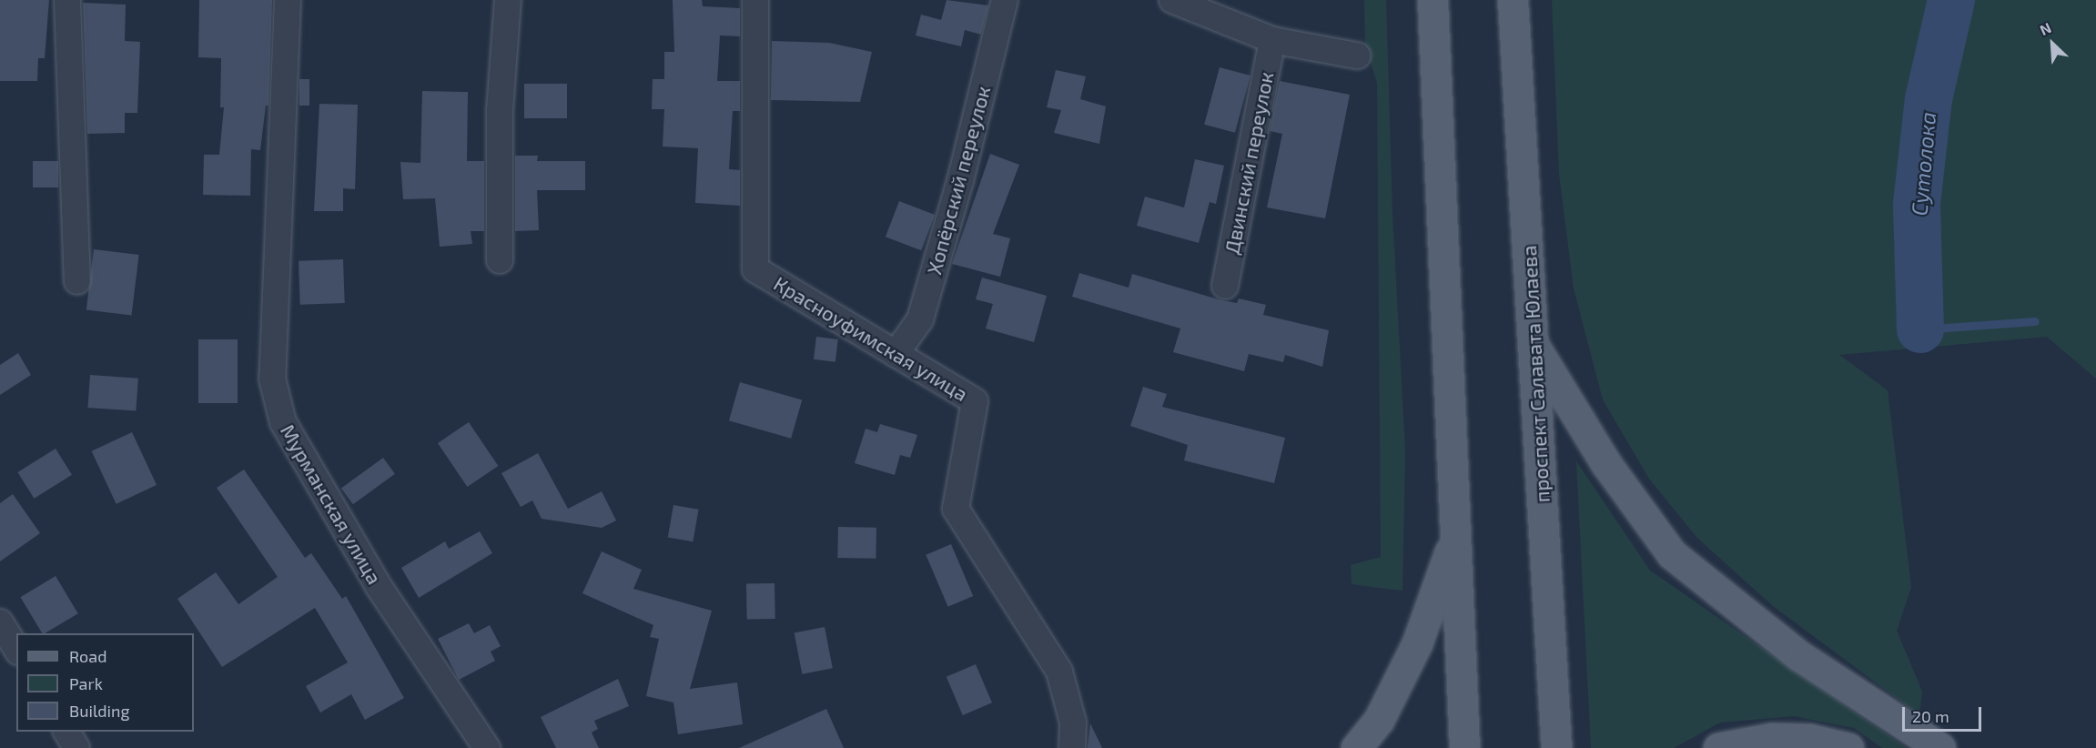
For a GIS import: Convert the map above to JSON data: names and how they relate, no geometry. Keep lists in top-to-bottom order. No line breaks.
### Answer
{"streets":{"main road":["проспект Салавата Юлаева"],"street":["Двинский переулок","Хопёрский переулок","Красноуфимская улица","Мурманская улица"]},"crossings":[["Хопёрский переулок","Красноуфимская улица"]],"water":["Сутолока"],"legend":["Road","Park","Building"],"scale_bar":"20 m","north":"top left"}
